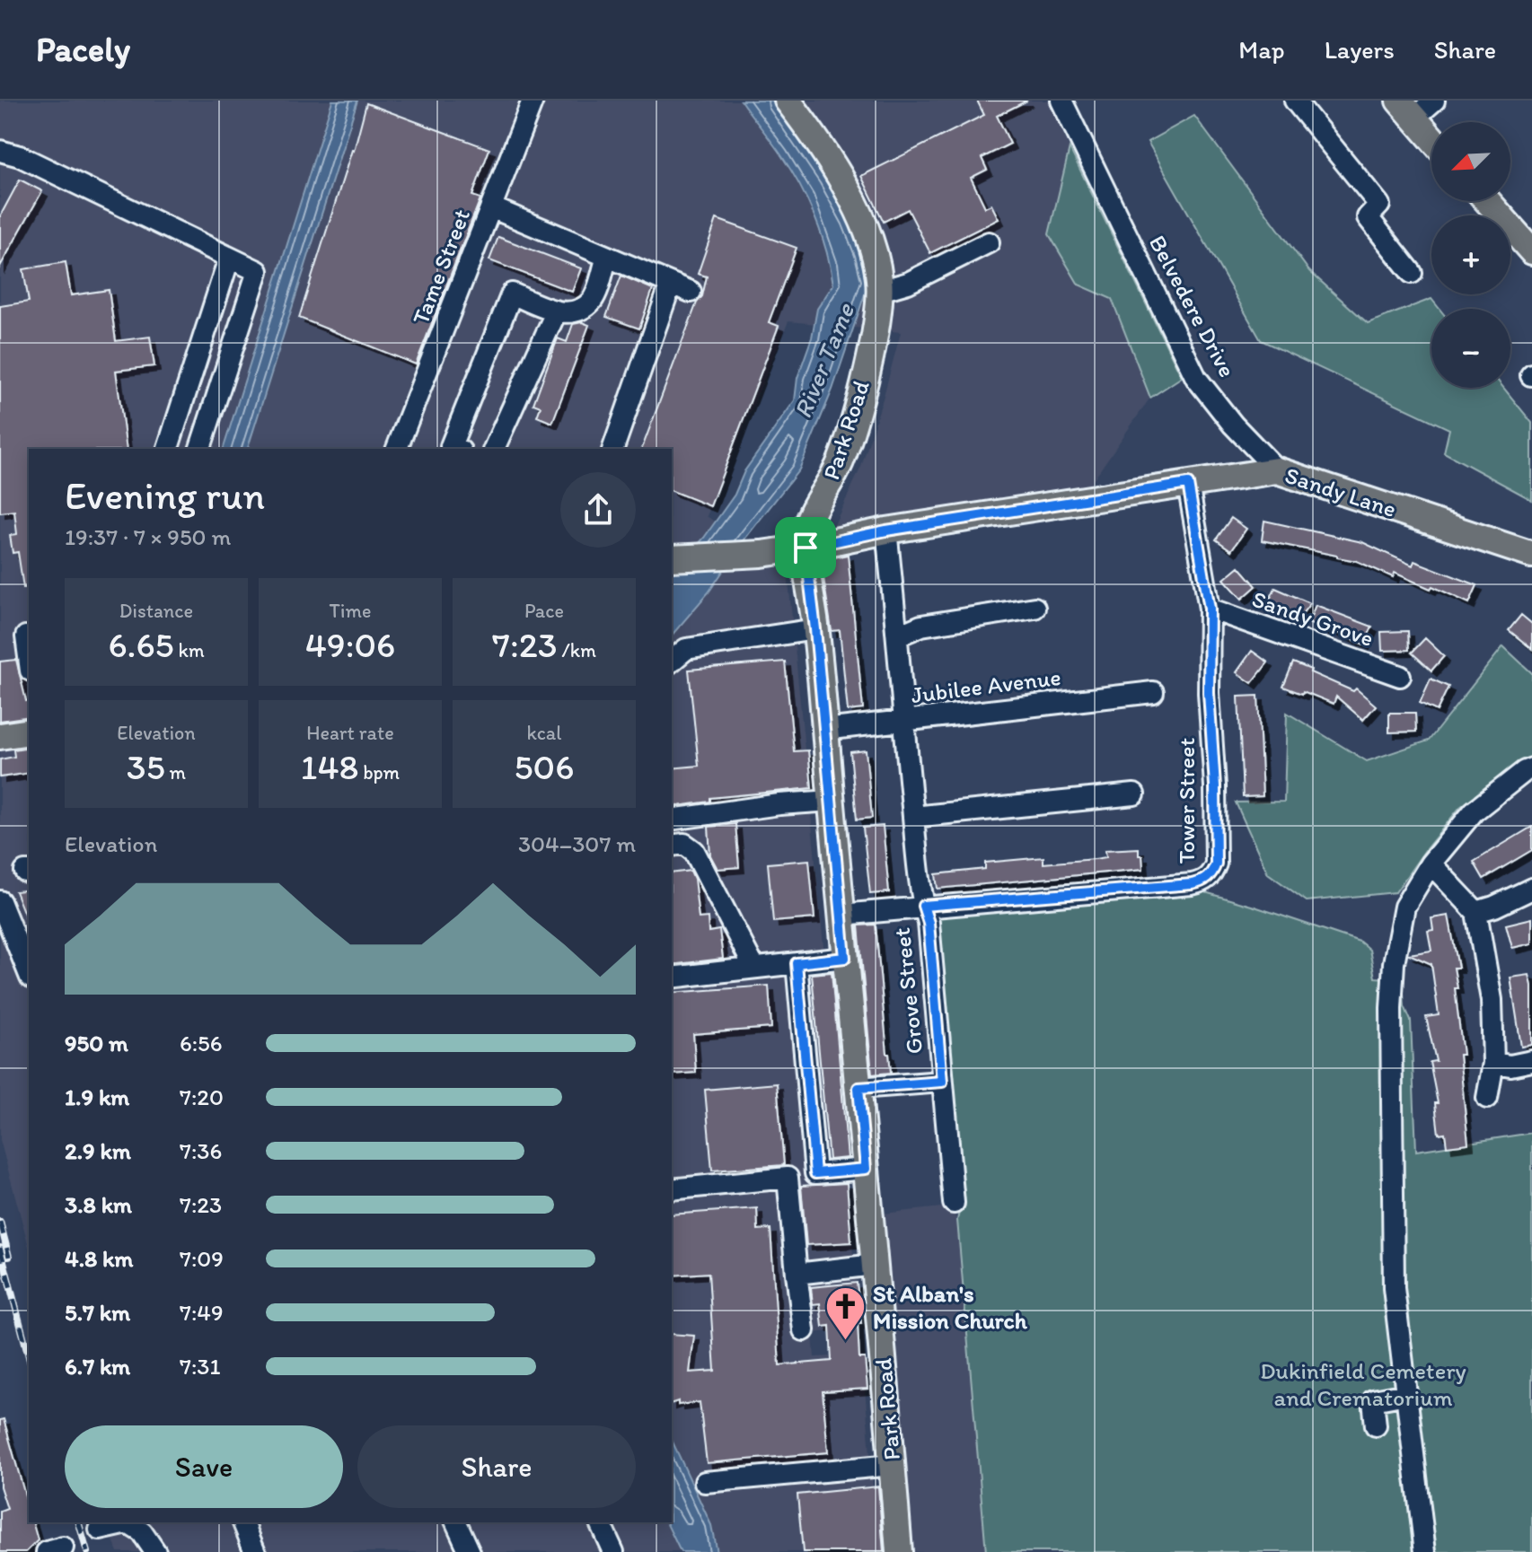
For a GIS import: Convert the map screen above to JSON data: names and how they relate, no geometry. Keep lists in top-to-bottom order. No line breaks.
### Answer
{"streets":{"main road":["Park Road","Sandy Lane"],"street":["Tame Street","Belvedere Drive","Sandy Grove","Jubilee Avenue","Tower Street","Grove Street"]},"crossings":[["Belvedere Drive","Sandy Lane"],["Park Road","Sandy Lane"],["Park Road","Jubilee Avenue"],["Park Road","Tower Street"],["Sandy Lane","Tower Street"],["Sandy Lane","Grove Street"],["Sandy Grove","Tower Street"],["Jubilee Avenue","Grove Street"],["Tower Street","Grove Street"]],"water":["River Tame"],"parks":["Dukinfield Cemetery and Crematorium"],"places":{"church":["St Alban's Mission Church"]},"north":"bottom left","page":{"header":"Pacely","nav":["Map","Layers","Share"],"map_buttons":["+","−"],"heading":["Evening run","19:37 · 7 × 950 m"],"stats":[["Distance","6.65 km"],["Time","49:06"],["Pace","7:23 /km"],["Elevation","35 m"],["Heart rate","148 bpm"],["kcal","506"]],"chart":["Elevation","304–307 m"],"list":[{"name":"950 m","note":"6:56"},{"name":"1.9 km","note":"7:20"},{"name":"2.9 km","note":"7:36"},{"name":"3.8 km","note":"7:23"},{"name":"4.8 km","note":"7:09"},{"name":"5.7 km","note":"7:49"},{"name":"6.7 km","note":"7:31"}],"buttons":["Save","Share"]}}
